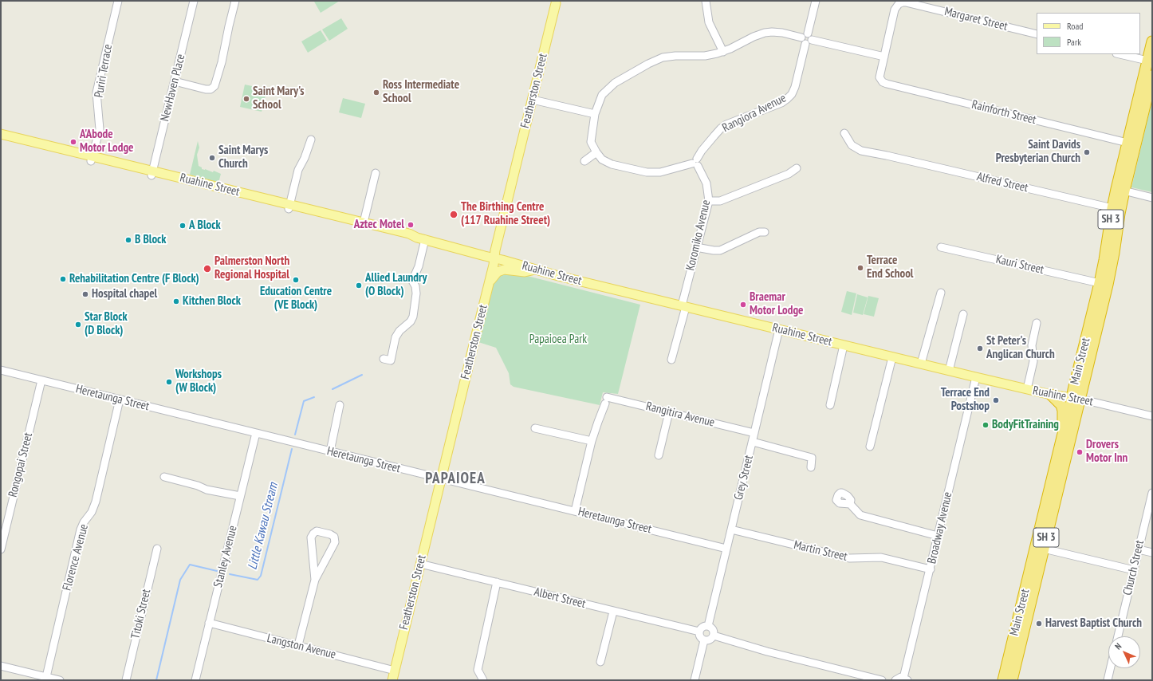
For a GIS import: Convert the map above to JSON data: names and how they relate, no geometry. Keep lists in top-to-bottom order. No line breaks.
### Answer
{"streets":{"highway":["SH 3","Main Street"],"main road":["Featherston Street","Ruahine Street"],"street":["Margaret Street","Puriri Terrace","NewHaven Place","Rainforth Street","Rangiora Avenue","Alfred Street","Koromiko Avenue","Kauri Street","Heretaunga Street","Rangitira Avenue","Rongopai Street","Grey Street","Broadway Avenue","Martin Street","Stanley Avenue","Florence Avenue","Church Street","Albert Street","Titoki Street","Langston Avenue"]},"crossings":[["Margaret Street","Rainforth Street"],["Puriri Terrace","Ruahine Street"],["NewHaven Place","Ruahine Street"],["Featherston Street","Ruahine Street"],["Featherston Street","Heretaunga Street"],["Featherston Street","Albert Street"],["Featherston Street","Langston Avenue"],["Rainforth Street","Main Street"],["Rangiora Avenue","Koromiko Avenue"],["Alfred Street","Main Street"],["Ruahine Street","Koromiko Avenue"],["Ruahine Street","Main Street"],["Ruahine Street","Grey Street"],["Ruahine Street","Broadway Avenue"],["Kauri Street","Main Street"],["Heretaunga Street","Rongopai Street"],["Heretaunga Street","Grey Street"],["Heretaunga Street","Stanley Avenue"],["Heretaunga Street","Florence Avenue"],["Rangitira Avenue","Grey Street"],["Grey Street","Martin Street"],["Grey Street","Albert Street"],["Broadway Avenue","Martin Street"],["Stanley Avenue","Langston Avenue"]],"districts":["PAPAIOEA"],"water":["Little Kawau Stream"],"parks":["Papaioea Park"],"places":["Ross Intermediate School","Saint Mary's School","A'Abode Motor Lodge","Saint Davids Presbyterian Church","Saint Marys Church","The Birthing Centre (117 Ruahine Street)","Aztec Motel","A Block","B Block","Terrace End School","Palmerston North Regional Hospital","Rehabilitation Centre (F Block)","Education Centre (VE Block)","Allied Laundry (O Block)","Hospital chapel","Kitchen Block","Braemar Motor Lodge","Star Block (D Block)","St Peter's Anglican Church","Workshops (W Block)","Terrace End Postshop","BodyFitTraining","Drovers Motor Inn","Harvest Baptist Church"],"legend":["Road","Park"],"north":"top left"}
